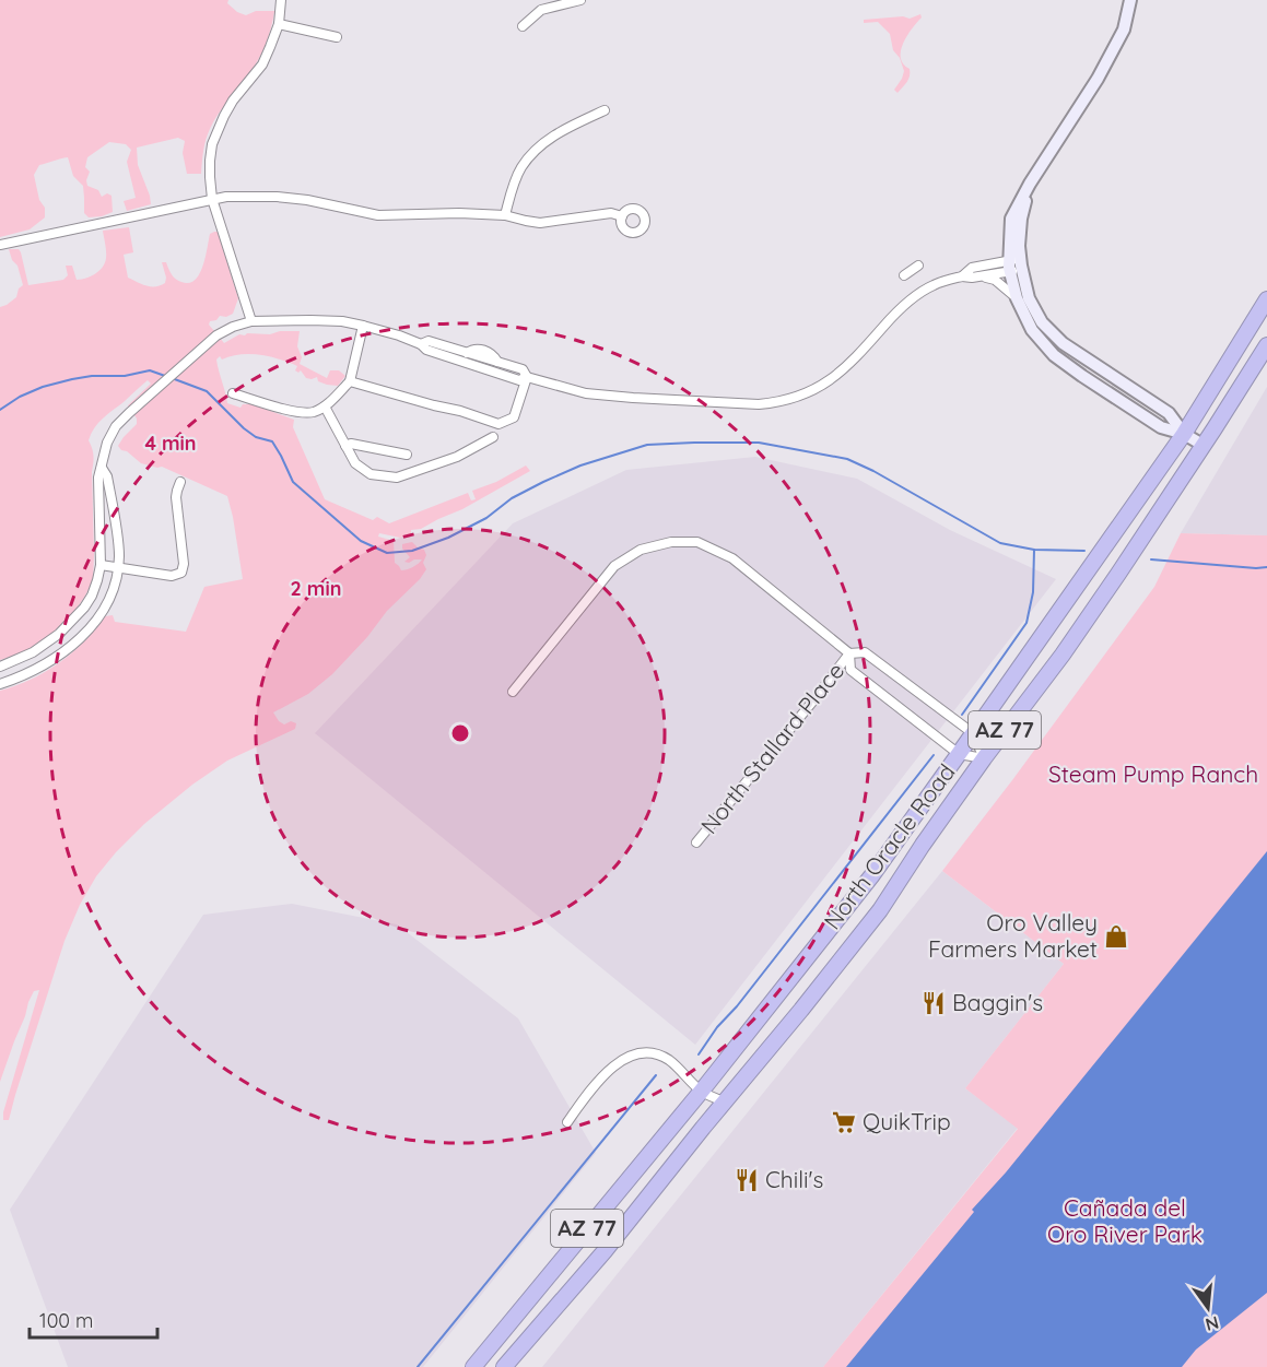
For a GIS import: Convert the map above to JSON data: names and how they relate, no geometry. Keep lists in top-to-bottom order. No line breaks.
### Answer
{"streets":{"highway":["AZ 77","North Oracle Road"],"street":["North Stallard Place"]},"parks":["Steam Pump Ranch","Cañada del Oro River Park"],"places":{"shop":["Oro Valley Farmers Market"],"restaurant":["Baggin's","Chili's"],"supermarket":["QuikTrip"]},"scale_bar":"100 m","north":"bottom","rings":["4 min","2 min"]}
